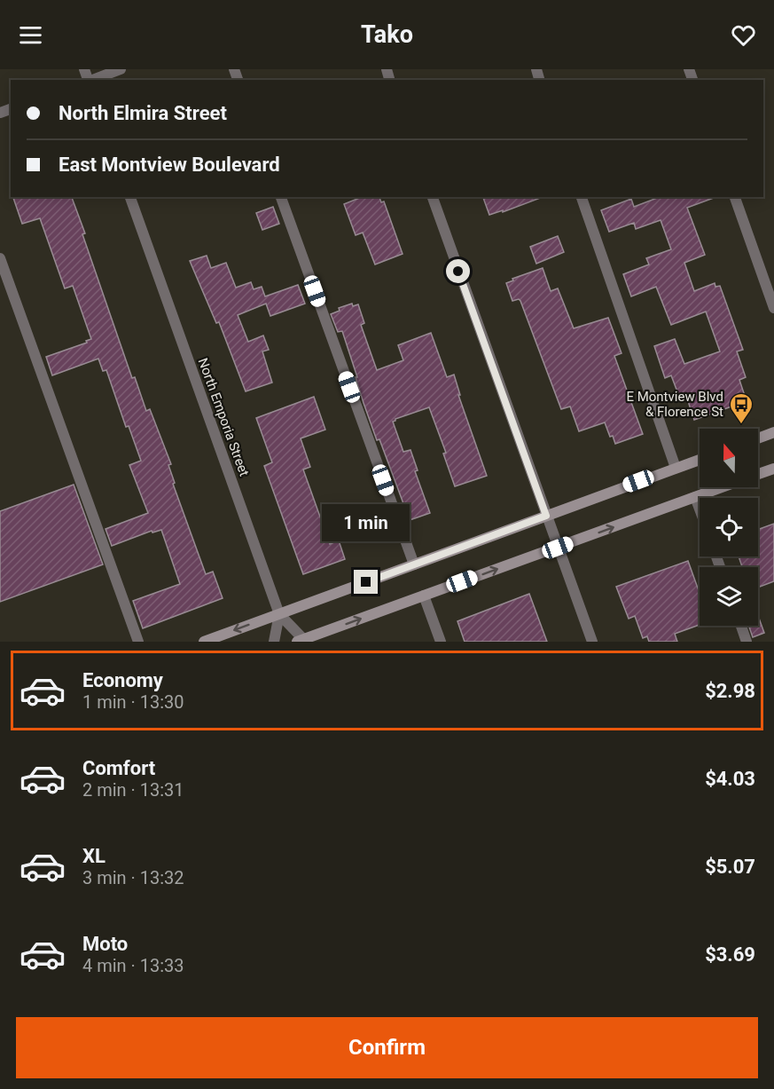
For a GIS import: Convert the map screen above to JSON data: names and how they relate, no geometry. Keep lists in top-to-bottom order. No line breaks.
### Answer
{"streets":{"street":["North Emporia Street"]},"places":{"bus stop":["E Montview Blvd & Florence St"]},"north":"top","page":{"header":"Tako","banner":["North Elmira Street","East Montview Boulevard"],"bubble":"1 min","list":[{"name":"Economy","note":"1 min · 13:30","value":"$2.98"},{"name":"Comfort","note":"2 min · 13:31","value":"$4.03"},{"name":"XL","note":"3 min · 13:32","value":"$5.07"},{"name":"Moto","note":"4 min · 13:33","value":"$3.69"}],"buttons":"Confirm"}}
